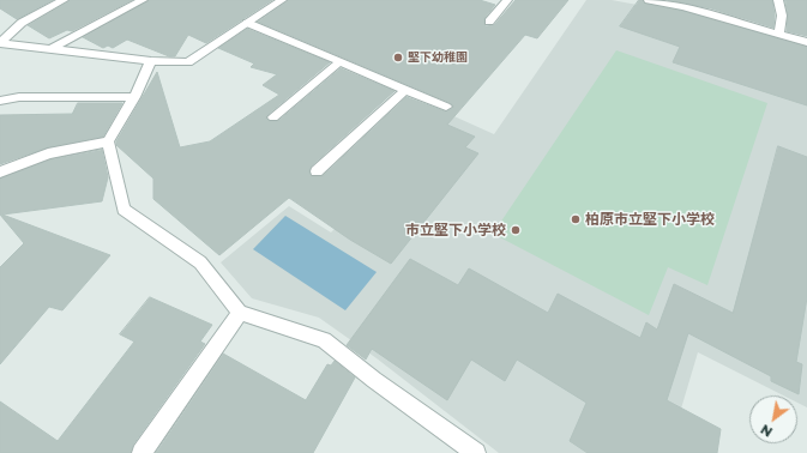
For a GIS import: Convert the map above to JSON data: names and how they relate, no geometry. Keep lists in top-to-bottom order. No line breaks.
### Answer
{"places":["堅下幼稚園","柏原市立堅下小学校","市立堅下小学校"],"north":"bottom left"}
